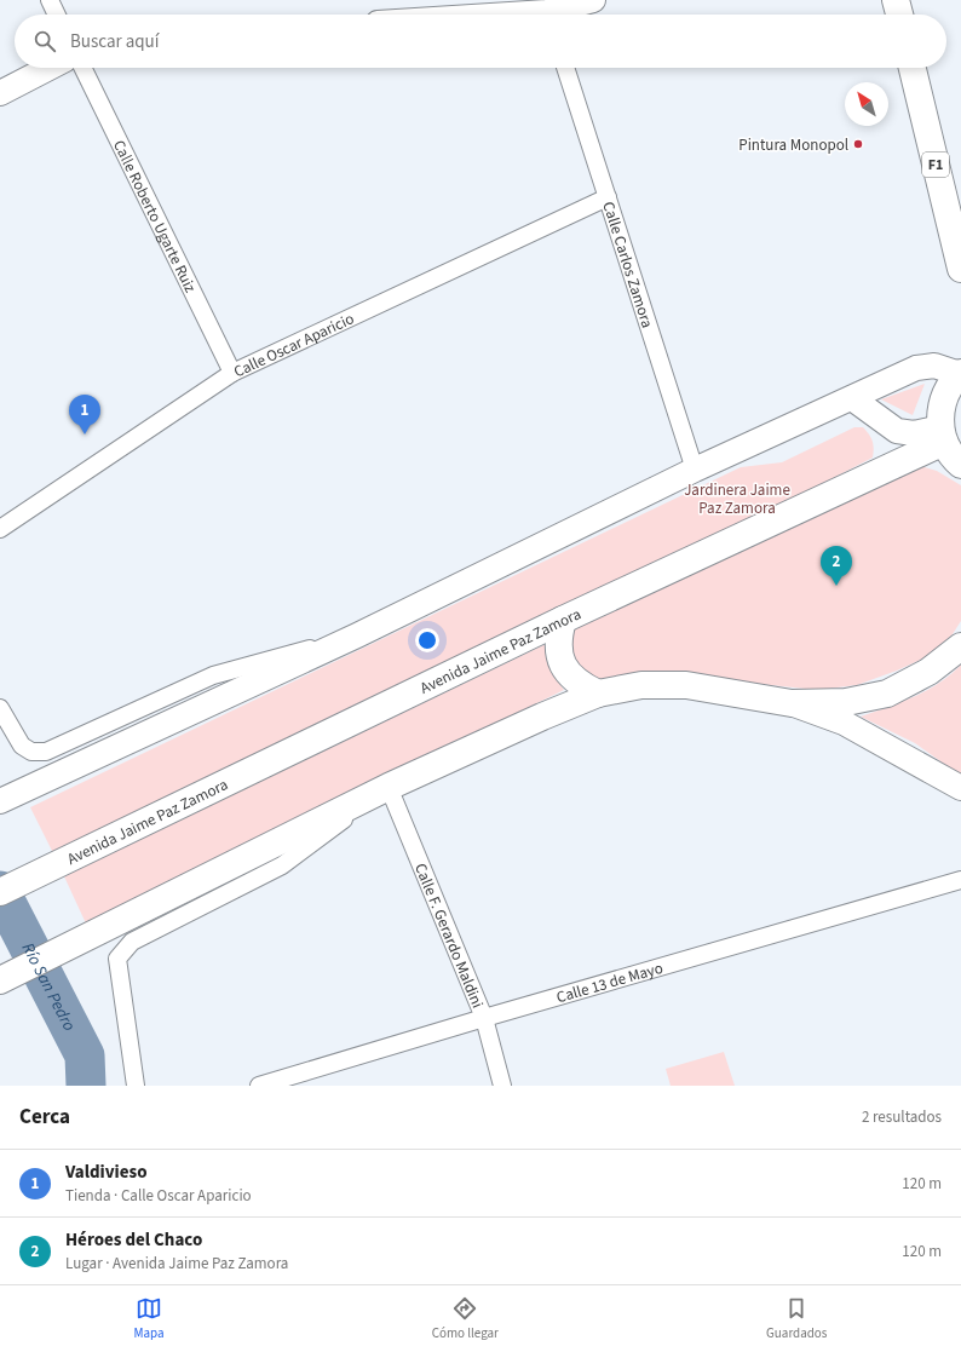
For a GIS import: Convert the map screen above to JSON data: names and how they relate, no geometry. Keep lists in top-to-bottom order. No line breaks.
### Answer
{"streets":{"main road":["F1","Avenida Jaime Paz Zamora"],"street":["Calle Roberto Ugarte Ruiz","Calle Carlos Zamora","Calle Oscar Aparicio","Calle F. Gerardo Maldini","Calle 13 de Mayo"]},"crossings":[["Calle Roberto Ugarte Ruiz","Calle Oscar Aparicio"],["Calle Carlos Zamora","Calle Oscar Aparicio"],["Calle F. Gerardo Maldini","Calle 13 de Mayo"]],"water":["Río San Pedro"],"parks":["Jardinera Jaime Paz Zamora"],"places":["Pintura Monopol"],"north":"top left","page":{"search":"Buscar aquí","pins":["1","2"],"heading":["Cerca","2 resultados"],"list":[{"mark":"1","name":"Valdivieso","note":"Tienda · Calle Oscar Aparicio","value":"120 m"},{"mark":"2","name":"Héroes del Chaco","note":"Lugar · Avenida Jaime Paz Zamora","value":"120 m"}],"nav":["Mapa","Cómo llegar","Guardados"]}}
